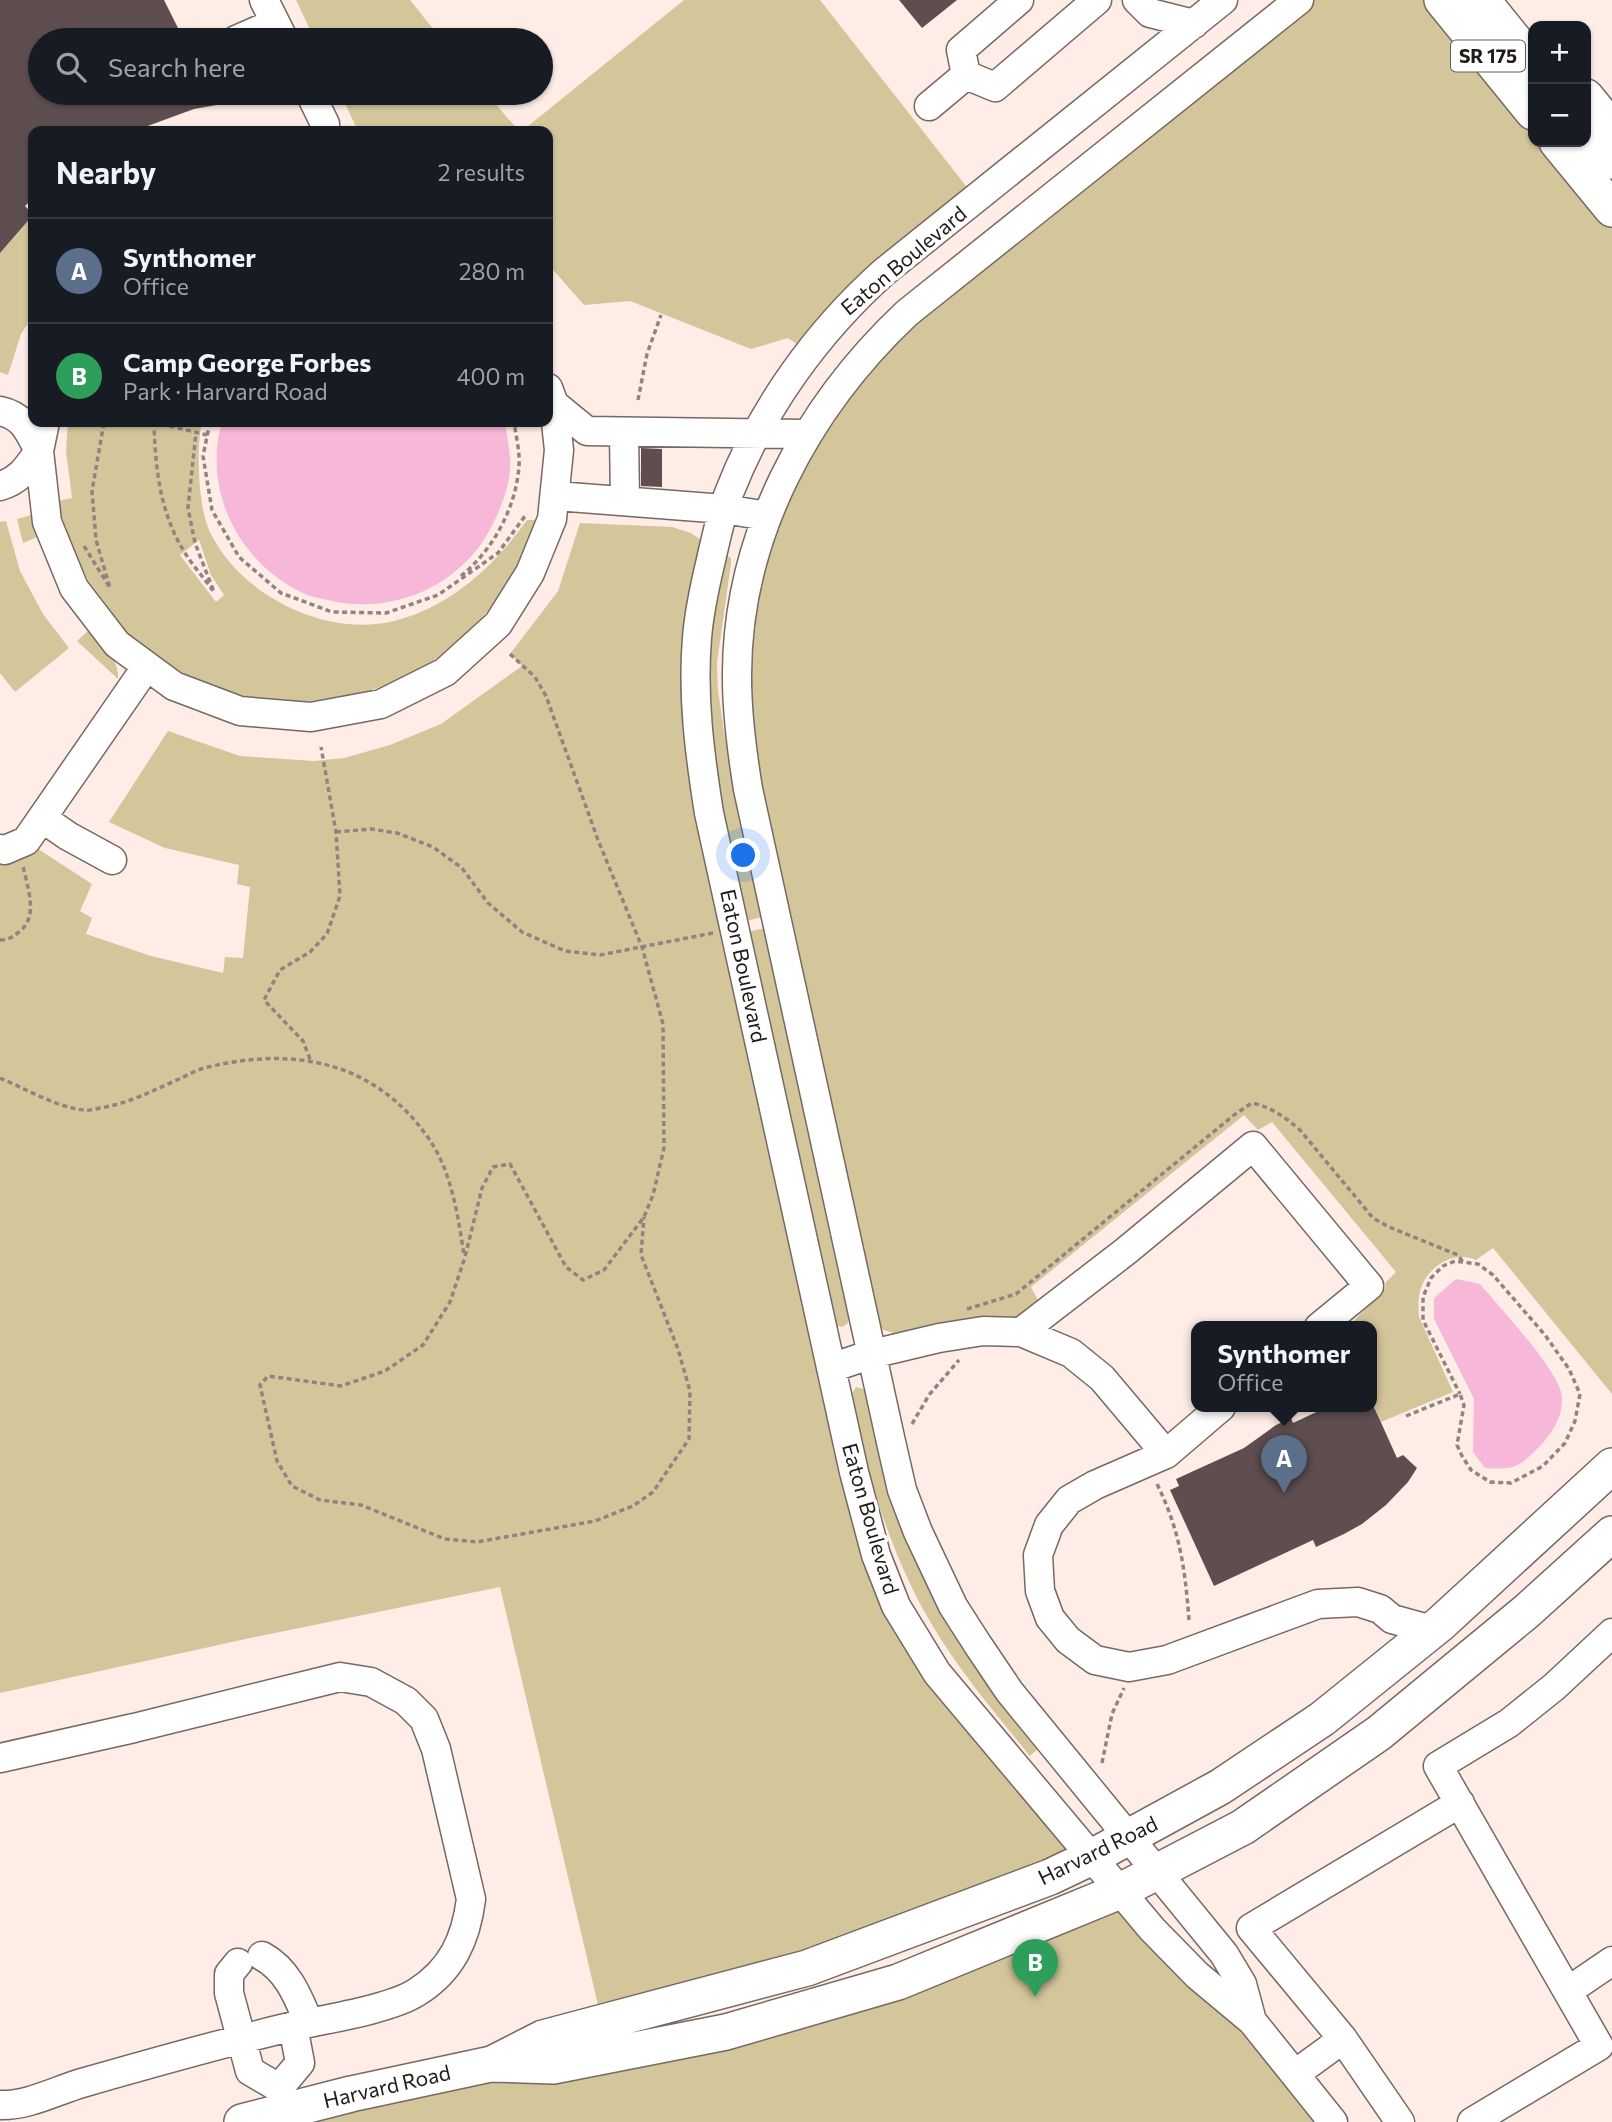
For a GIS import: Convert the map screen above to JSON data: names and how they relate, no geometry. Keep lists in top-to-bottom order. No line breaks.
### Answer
{"streets":{"main road":["SR 175","Harvard Road"],"street":["Eaton Boulevard"]},"crossings":[["Eaton Boulevard","Harvard Road"]],"page":{"map_buttons":["+","−"],"search":"Search here","heading":["Nearby","2 results"],"list":[{"mark":"A","name":"Synthomer","note":"Office","value":"280 m"},{"mark":"B","name":"Camp George Forbes","note":"Park · Harvard Road","value":"400 m"}],"popup":["Synthomer","Office"],"pins":["A","B"]}}
